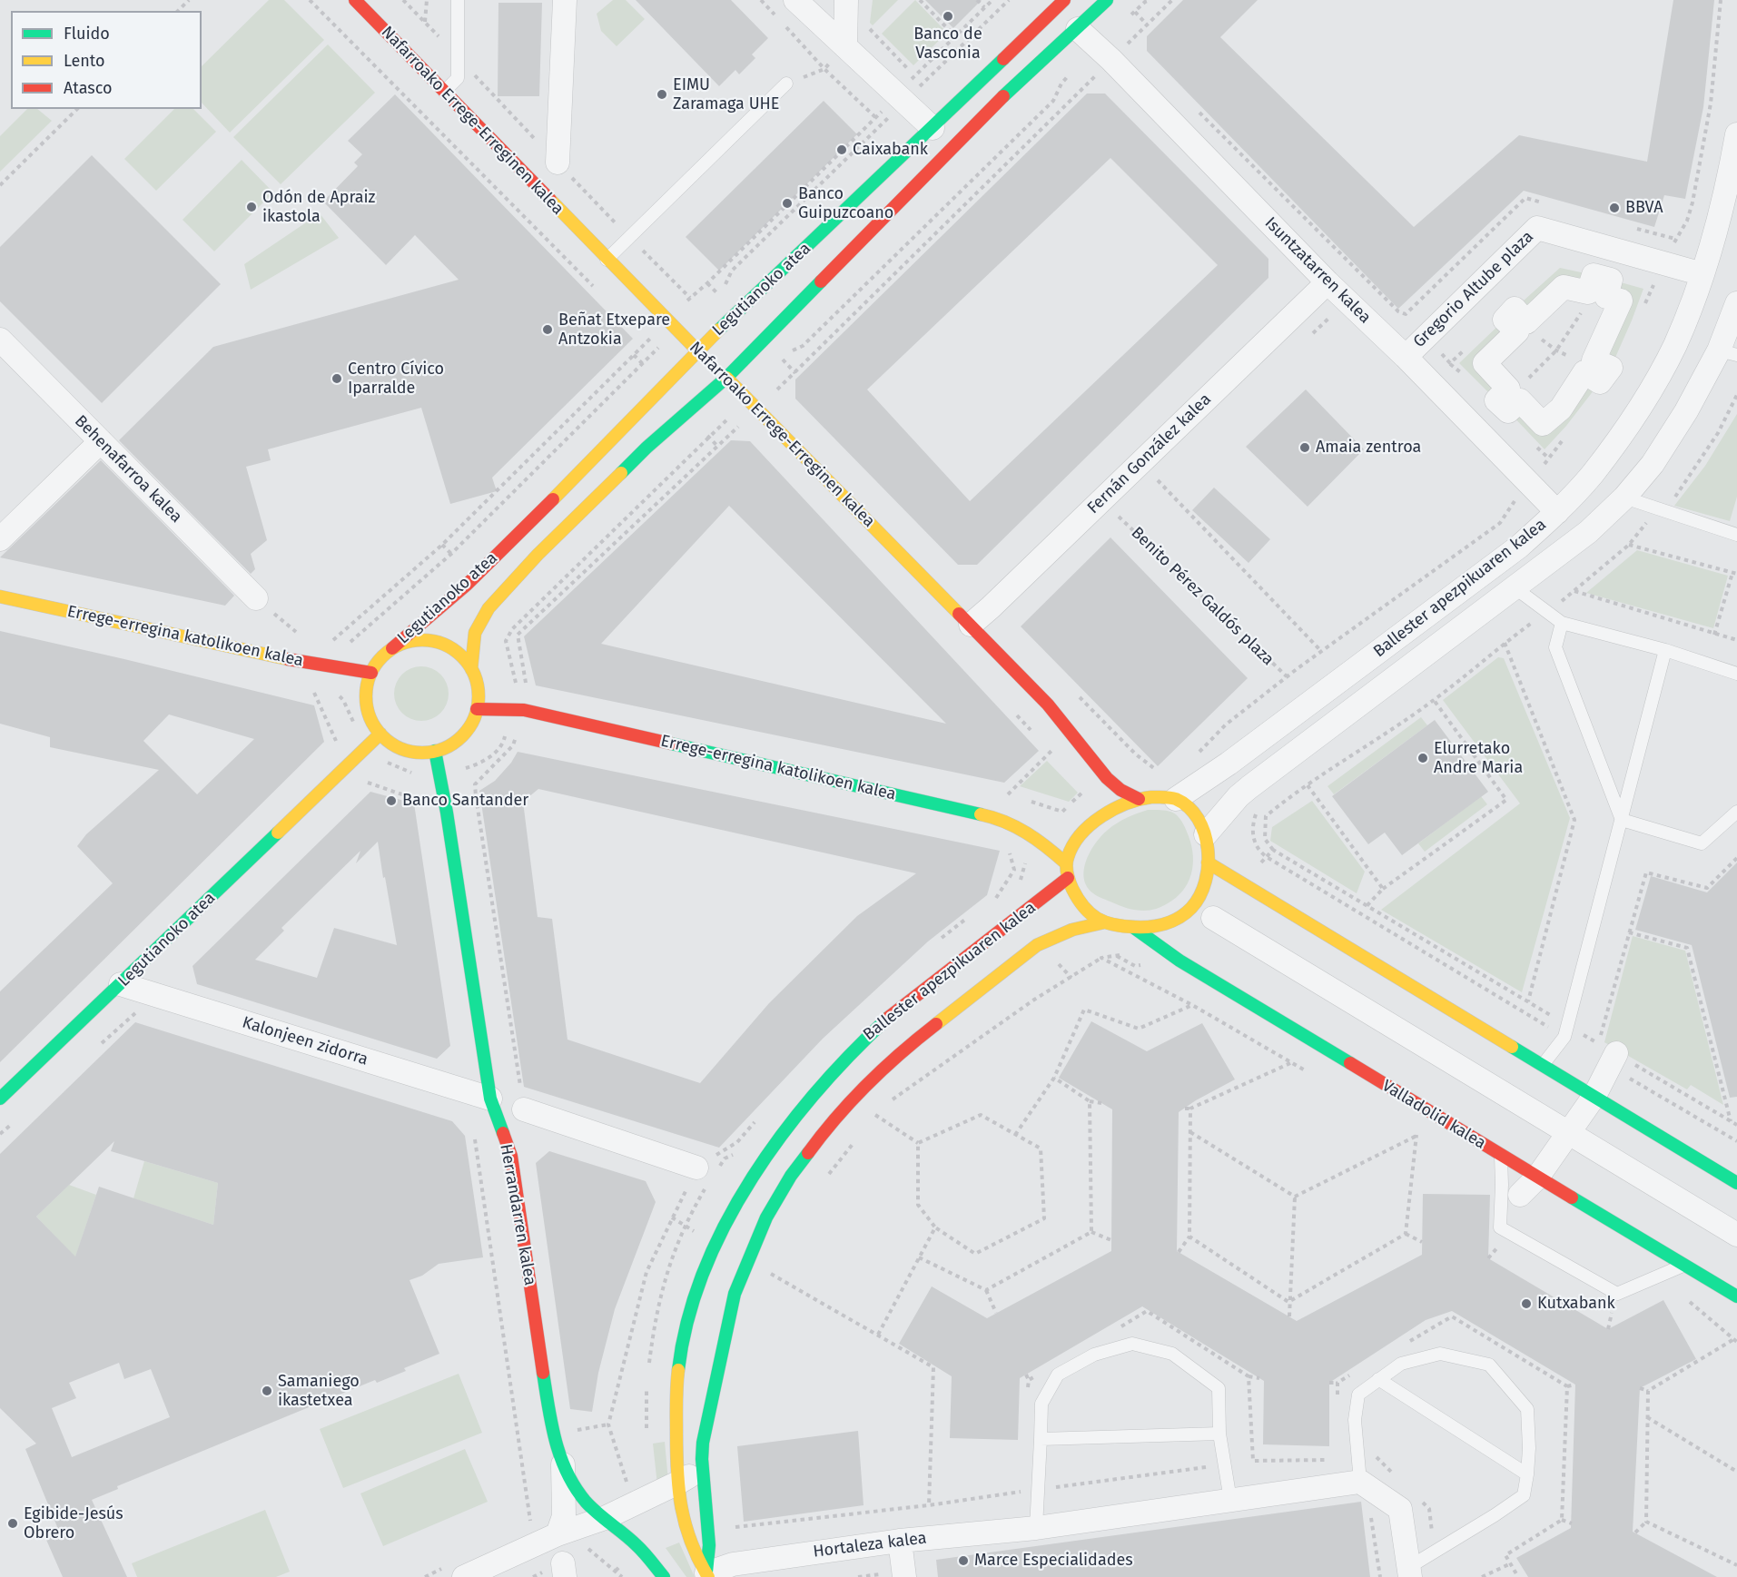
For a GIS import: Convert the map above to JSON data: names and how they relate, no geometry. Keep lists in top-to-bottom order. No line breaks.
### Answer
{"streets":{"main road":["Nafarroako Errege-Erreginen kalea","Legutianoko atea","Ballester apezpikuaren kalea","Errege-erregina katolikoen kalea","Valladolid kalea","Herrandarren kalea"],"street":["Isuntzatarren kalea","Gregorio Altube plaza","Fernán González kalea","Behenafarroa kalea","Kalonjeen zidorra","Hortaleza kalea"],"path":["Benito Pérez Galdós plaza"]},"crossings":[["Nafarroako Errege-Erreginen kalea","Legutianoko atea"],["Nafarroako Errege-Erreginen kalea","Fernán González kalea"],["Nafarroako Errege-Erreginen kalea","Ballester apezpikuaren kalea"],["Nafarroako Errege-Erreginen kalea","Errege-erregina katolikoen kalea"],["Nafarroako Errege-Erreginen kalea","Valladolid kalea"],["Isuntzatarren kalea","Legutianoko atea"],["Isuntzatarren kalea","Gregorio Altube plaza"],["Isuntzatarren kalea","Fernán González kalea"],["Isuntzatarren kalea","Ballester apezpikuaren kalea"],["Legutianoko atea","Errege-erregina katolikoen kalea"],["Legutianoko atea","Kalonjeen zidorra"],["Legutianoko atea","Herrandarren kalea"],["Gregorio Altube plaza","Ballester apezpikuaren kalea"],["Ballester apezpikuaren kalea","Errege-erregina katolikoen kalea"],["Ballester apezpikuaren kalea","Valladolid kalea"],["Ballester apezpikuaren kalea","Hortaleza kalea"],["Errege-erregina katolikoen kalea","Valladolid kalea"],["Errege-erregina katolikoen kalea","Herrandarren kalea"],["Kalonjeen zidorra","Herrandarren kalea"]],"places":["Banco de Vasconia","EIMU Zaramaga UHE","Caixabank","Banco Guipuzcoano","Odón de Apraiz ikastola","BBVA","Beñat Etxepare Antzokia","Centro Cívico Iparralde","Amaia zentroa","Elurretako Andre Maria","Banco Santander","Kutxabank","Samaniego ikastetxea","Egibide-Jesús Obrero","Marce Especialidades"],"legend":["Fluido","Lento","Atasco"]}
